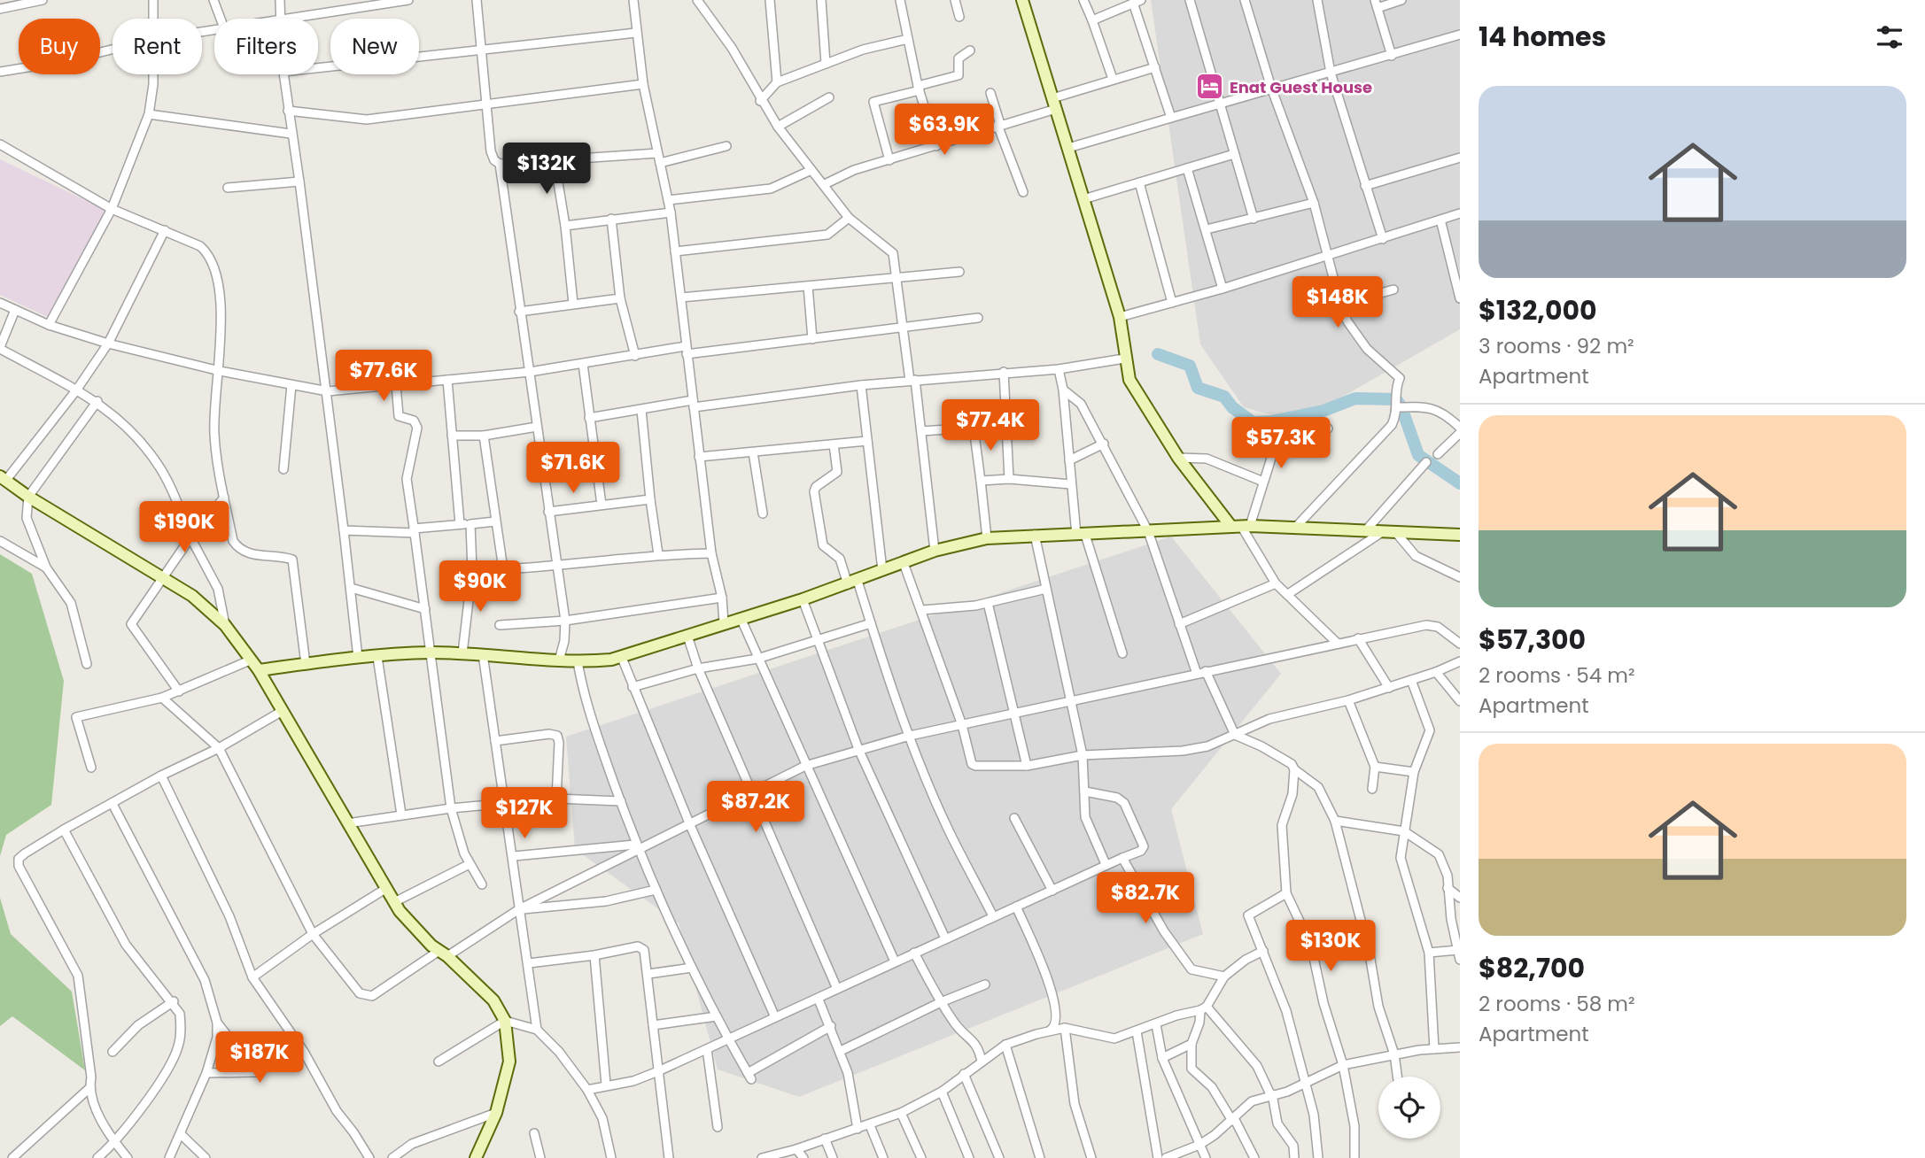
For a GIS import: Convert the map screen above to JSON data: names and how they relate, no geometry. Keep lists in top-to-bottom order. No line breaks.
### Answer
{"places":{"hotel":["Enat Guest House"]},"page":{"heading":"14 homes","chip":["Buy","Rent","Filters","New"],"list":[{"name":"$132,000","note":"3 rooms · 92 m² · Apartment"},{"name":"$57,300","note":"2 rooms · 54 m² · Apartment"},{"name":"$82,700","note":"2 rooms · 58 m² · Apartment"}],"price":["$63.9K","$132K","$148K","$77.6K","$77.4K","$57.3K","$71.6K","$190K","$90K","$87.2K","$127K","$82.7K","$130K","$187K"]}}
